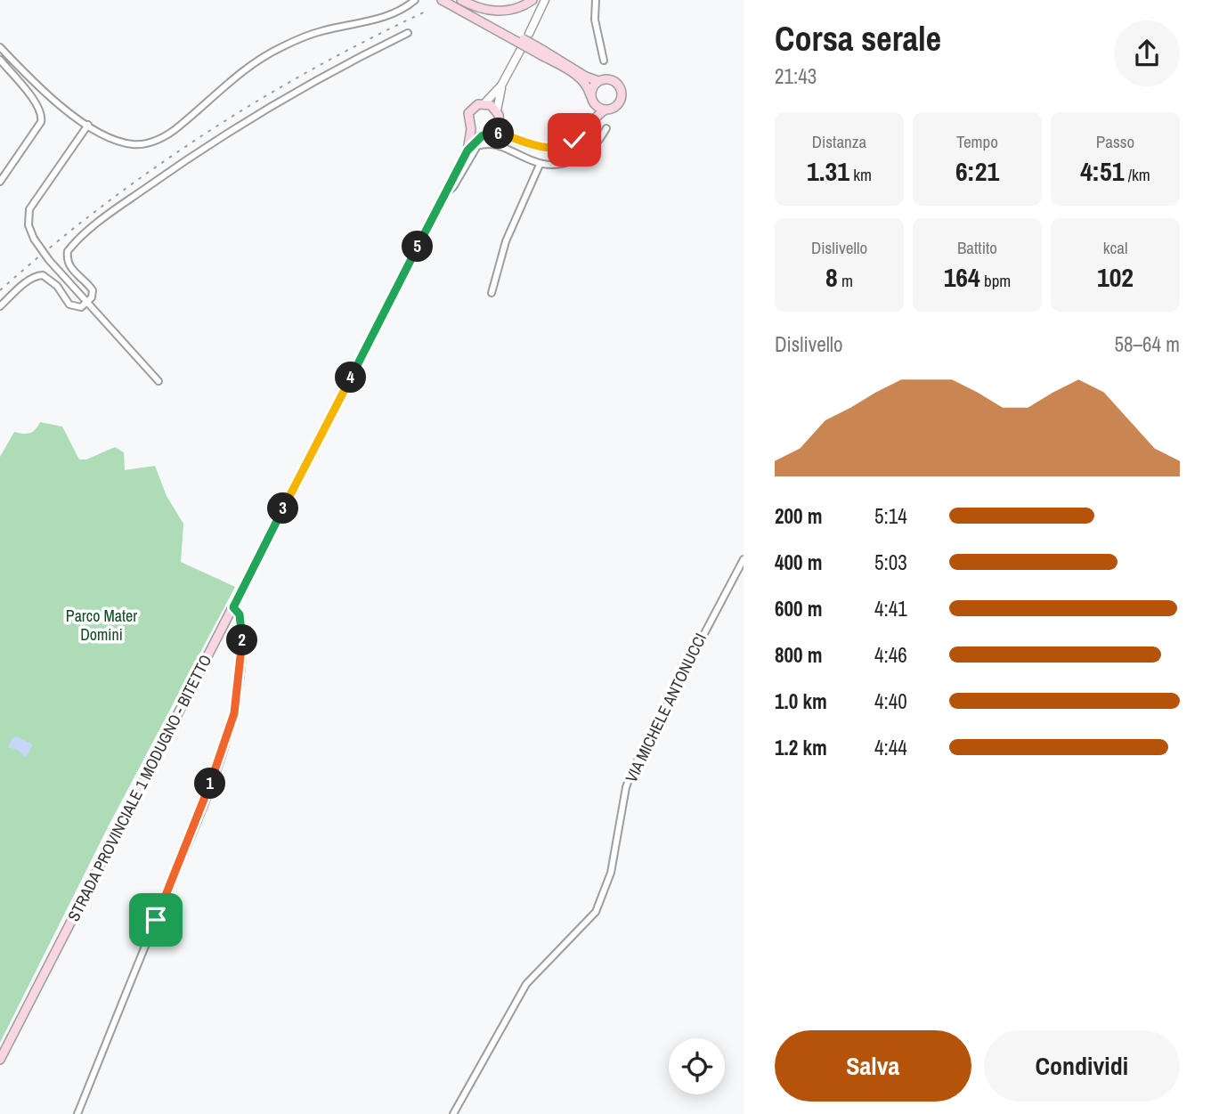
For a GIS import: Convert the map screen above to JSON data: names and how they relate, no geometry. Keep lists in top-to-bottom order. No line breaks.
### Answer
{"streets":{"main road":["STRADA PROVINCIALE 1 MODUGNO - BITETTO"],"street":["VIA MICHELE ANTONUCCI"]},"parks":["Parco Mater Domini"],"page":{"heading":["Corsa serale","21:43"],"stats":[["Distanza","1.31 km"],["Tempo","6:21"],["Passo","4:51 /km"],["Dislivello","8 m"],["Battito","164 bpm"],["kcal","102"]],"pins":["6","5","4","3","2","1"],"chart":["Dislivello","58–64 m"],"list":[{"name":"200 m","note":"5:14"},{"name":"400 m","note":"5:03"},{"name":"600 m","note":"4:41"},{"name":"800 m","note":"4:46"},{"name":"1.0 km","note":"4:40"},{"name":"1.2 km","note":"4:44"}],"buttons":["Salva","Condividi"]}}
